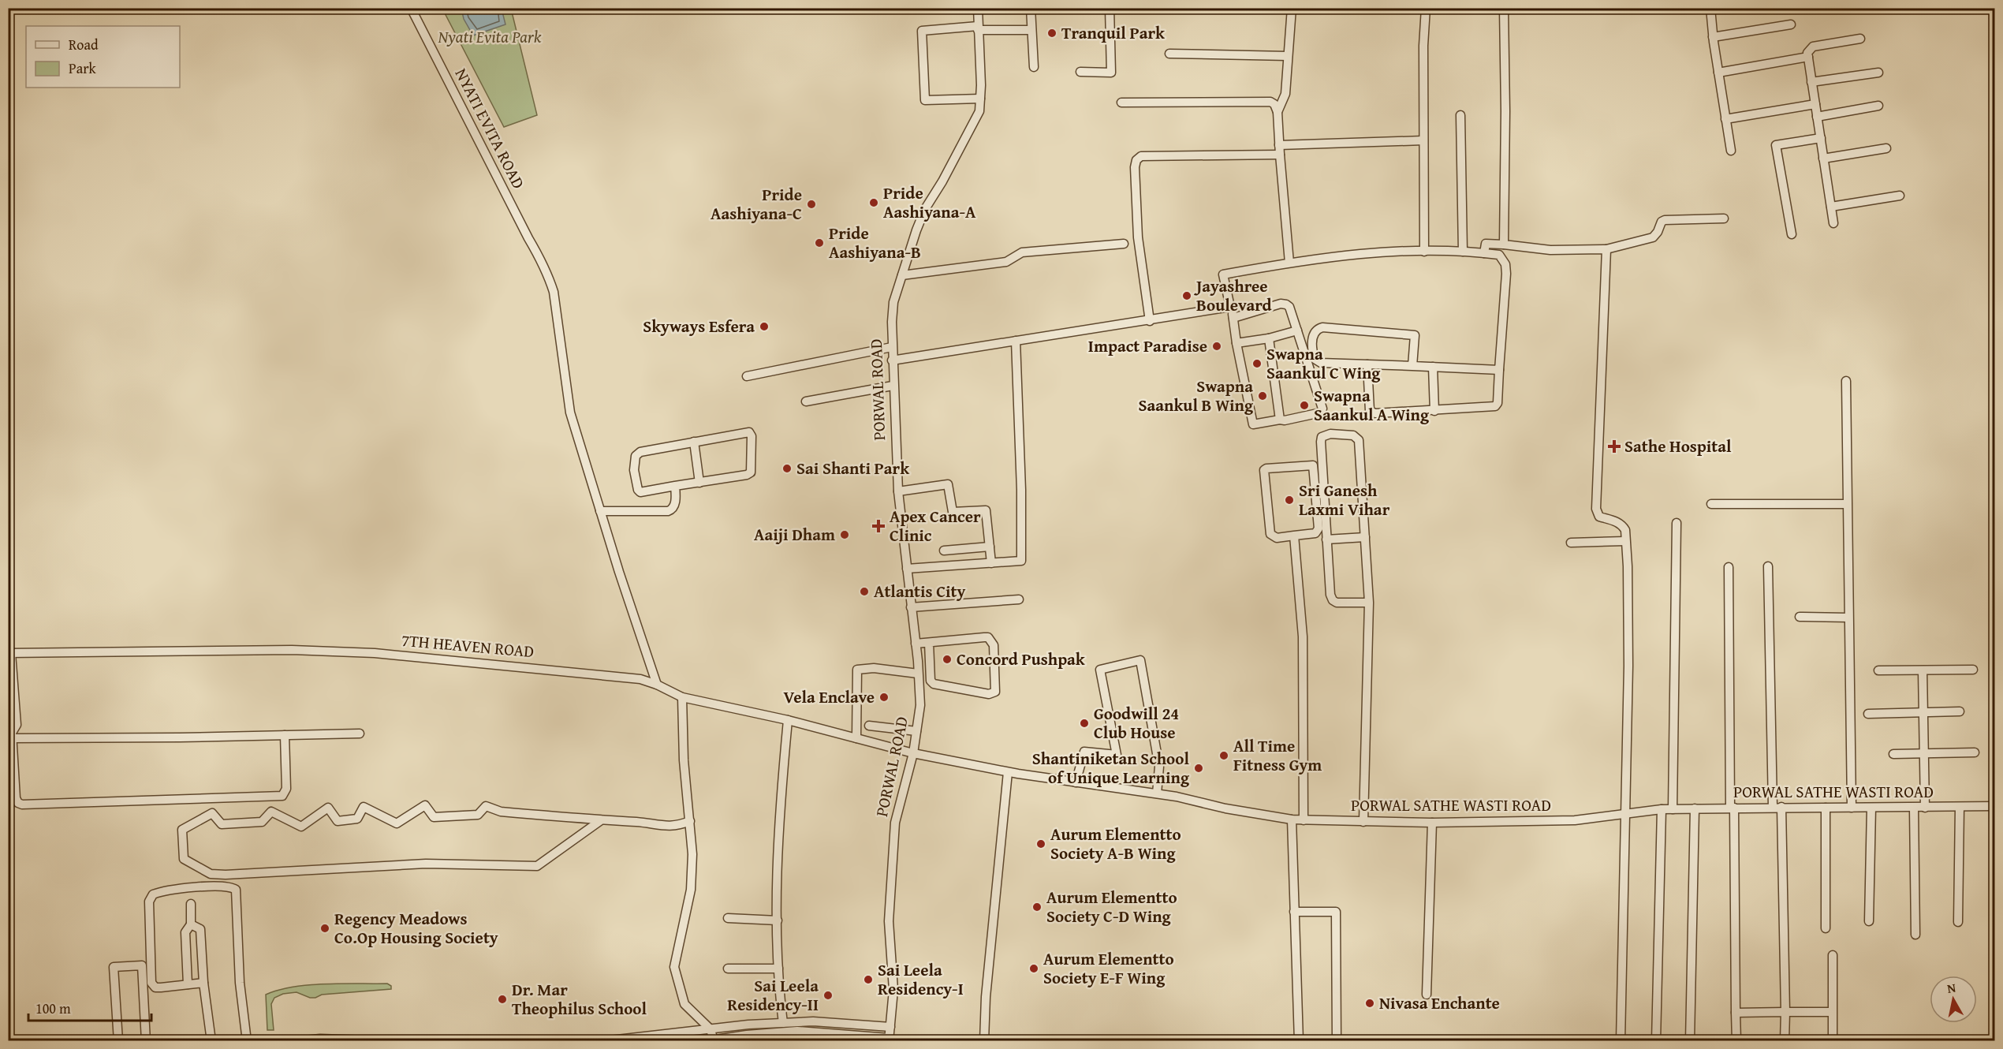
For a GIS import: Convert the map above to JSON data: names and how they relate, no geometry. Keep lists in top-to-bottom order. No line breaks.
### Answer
{"streets":{"street":["NYATI EVITA ROAD","PORWAL ROAD","7TH HEAVEN ROAD","PORWAL SATHE WASTI ROAD"]},"crossings":[["NYATI EVITA ROAD","7TH HEAVEN ROAD"],["PORWAL ROAD","7TH HEAVEN ROAD"],["PORWAL ROAD","PORWAL SATHE WASTI ROAD"],["7TH HEAVEN ROAD","PORWAL SATHE WASTI ROAD"]],"parks":["Nyati Evita Park"],"places":{"other":["Tranquil Park","Pride Aashiyana-A","Pride Aashiyana-C","Pride Aashiyana-B","Jayashree Boulevard","Skyways Esfera","Impact Paradise","Swapna Saankul C Wing","Swapna Saankul B Wing","Swapna Saankul A Wing","Sai Shanti Park","Sri Ganesh Laxmi Vihar","Aaiji Dham","Atlantis City","Concord Pushpak","Vela Enclave","Goodwill 24 Club House","All Time Fitness Gym","Shantiniketan School of Unique Learning","Aurum Elementto Society A-B Wing","Aurum Elementto Society C-D Wing","Regency Meadows Co.Op Housing Society","Aurum Elementto Society E-F Wing","Sai Leela Residency-I","Sai Leela Residency-II","Dr. Mar Theophilus School","Nivasa Enchante"],"health":["Sathe Hospital","Apex Cancer Clinic"]},"legend":["Road","Park"],"scale_bar":"100 m","north":"top"}
